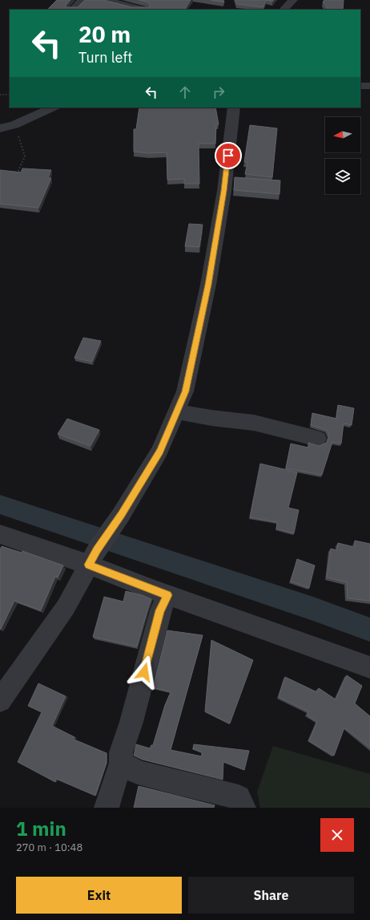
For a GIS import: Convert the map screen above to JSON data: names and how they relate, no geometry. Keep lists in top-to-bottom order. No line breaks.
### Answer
{"north":"left","page":{"turn":["20 m","Turn left"],"heading":["1 min","270 m · 10:48"],"buttons":["Exit","Share"]}}
